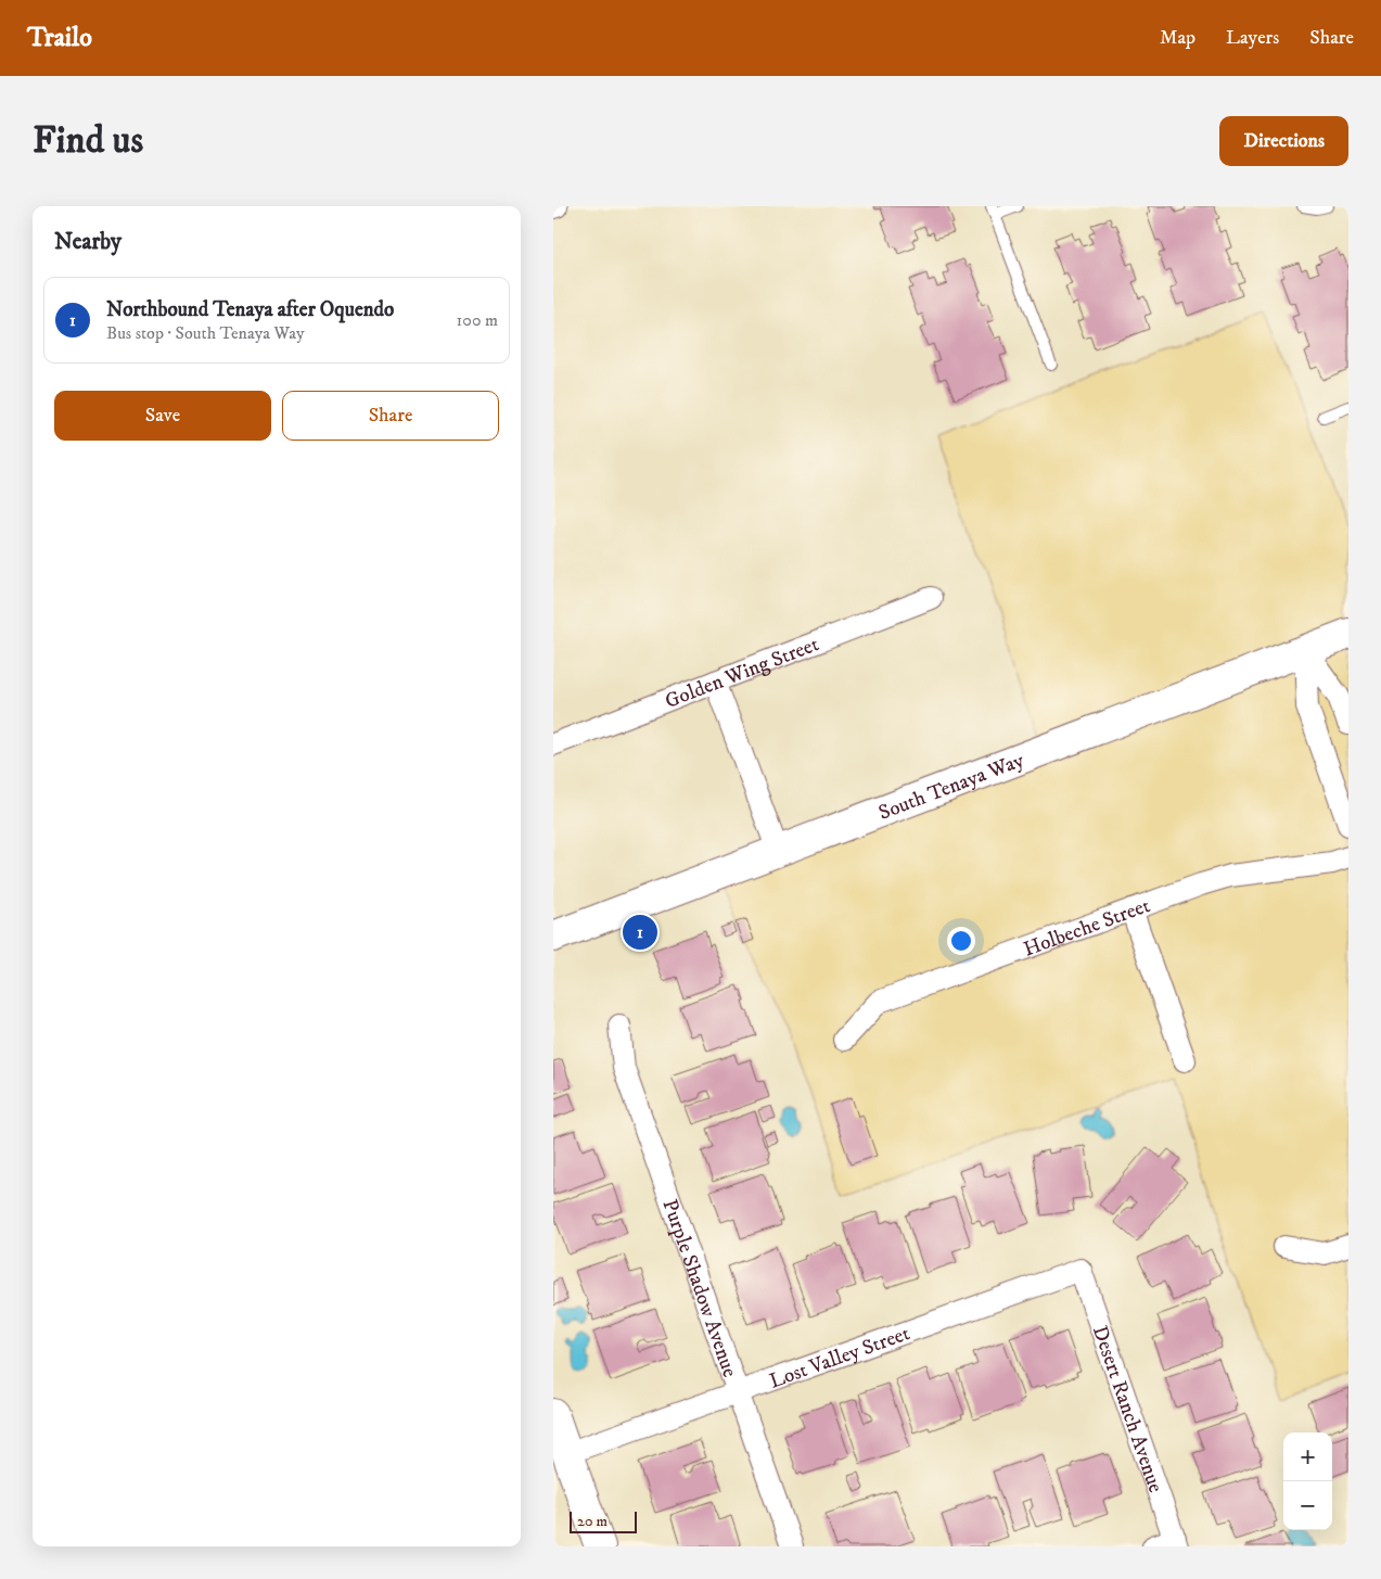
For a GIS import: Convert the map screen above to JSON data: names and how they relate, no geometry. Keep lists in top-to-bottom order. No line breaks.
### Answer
{"streets":{"street":["Golden Wing Street","South Tenaya Way","Holbeche Street","Purple Shadow Avenue","Lost Valley Street","Desert Ranch Avenue"]},"crossings":[["Purple Shadow Avenue","Lost Valley Street"],["Lost Valley Street","Desert Ranch Avenue"]],"scale_bar":"20 m","page":{"header":"Trailo","nav":["Map","Layers","Share"],"buttons":["Directions",["Save","Share"]],"title":"Find us","heading":"Nearby","list":[{"mark":"1","name":"Northbound Tenaya after Oquendo","note":"Bus stop · South Tenaya Way","value":"100 m"}],"pins":"1","map_buttons":["+","−"],"scale":"20 m"}}
